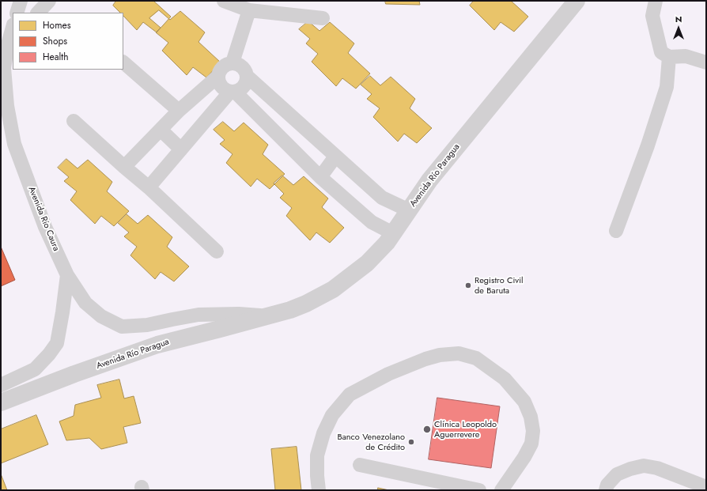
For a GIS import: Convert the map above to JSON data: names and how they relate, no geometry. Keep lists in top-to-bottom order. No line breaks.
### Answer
{"streets":{"main road":["Avenida Río Paragua"],"street":["Avenida Río Caura"]},"crossings":[["Avenida Río Paragua","Avenida Río Caura"]],"places":["Registro Civil de Baruta","Clínica Leopoldo Aguerrevere","Banco Venezolano de Crédito"],"legend":["Homes","Shops","Health"],"north":"top"}
